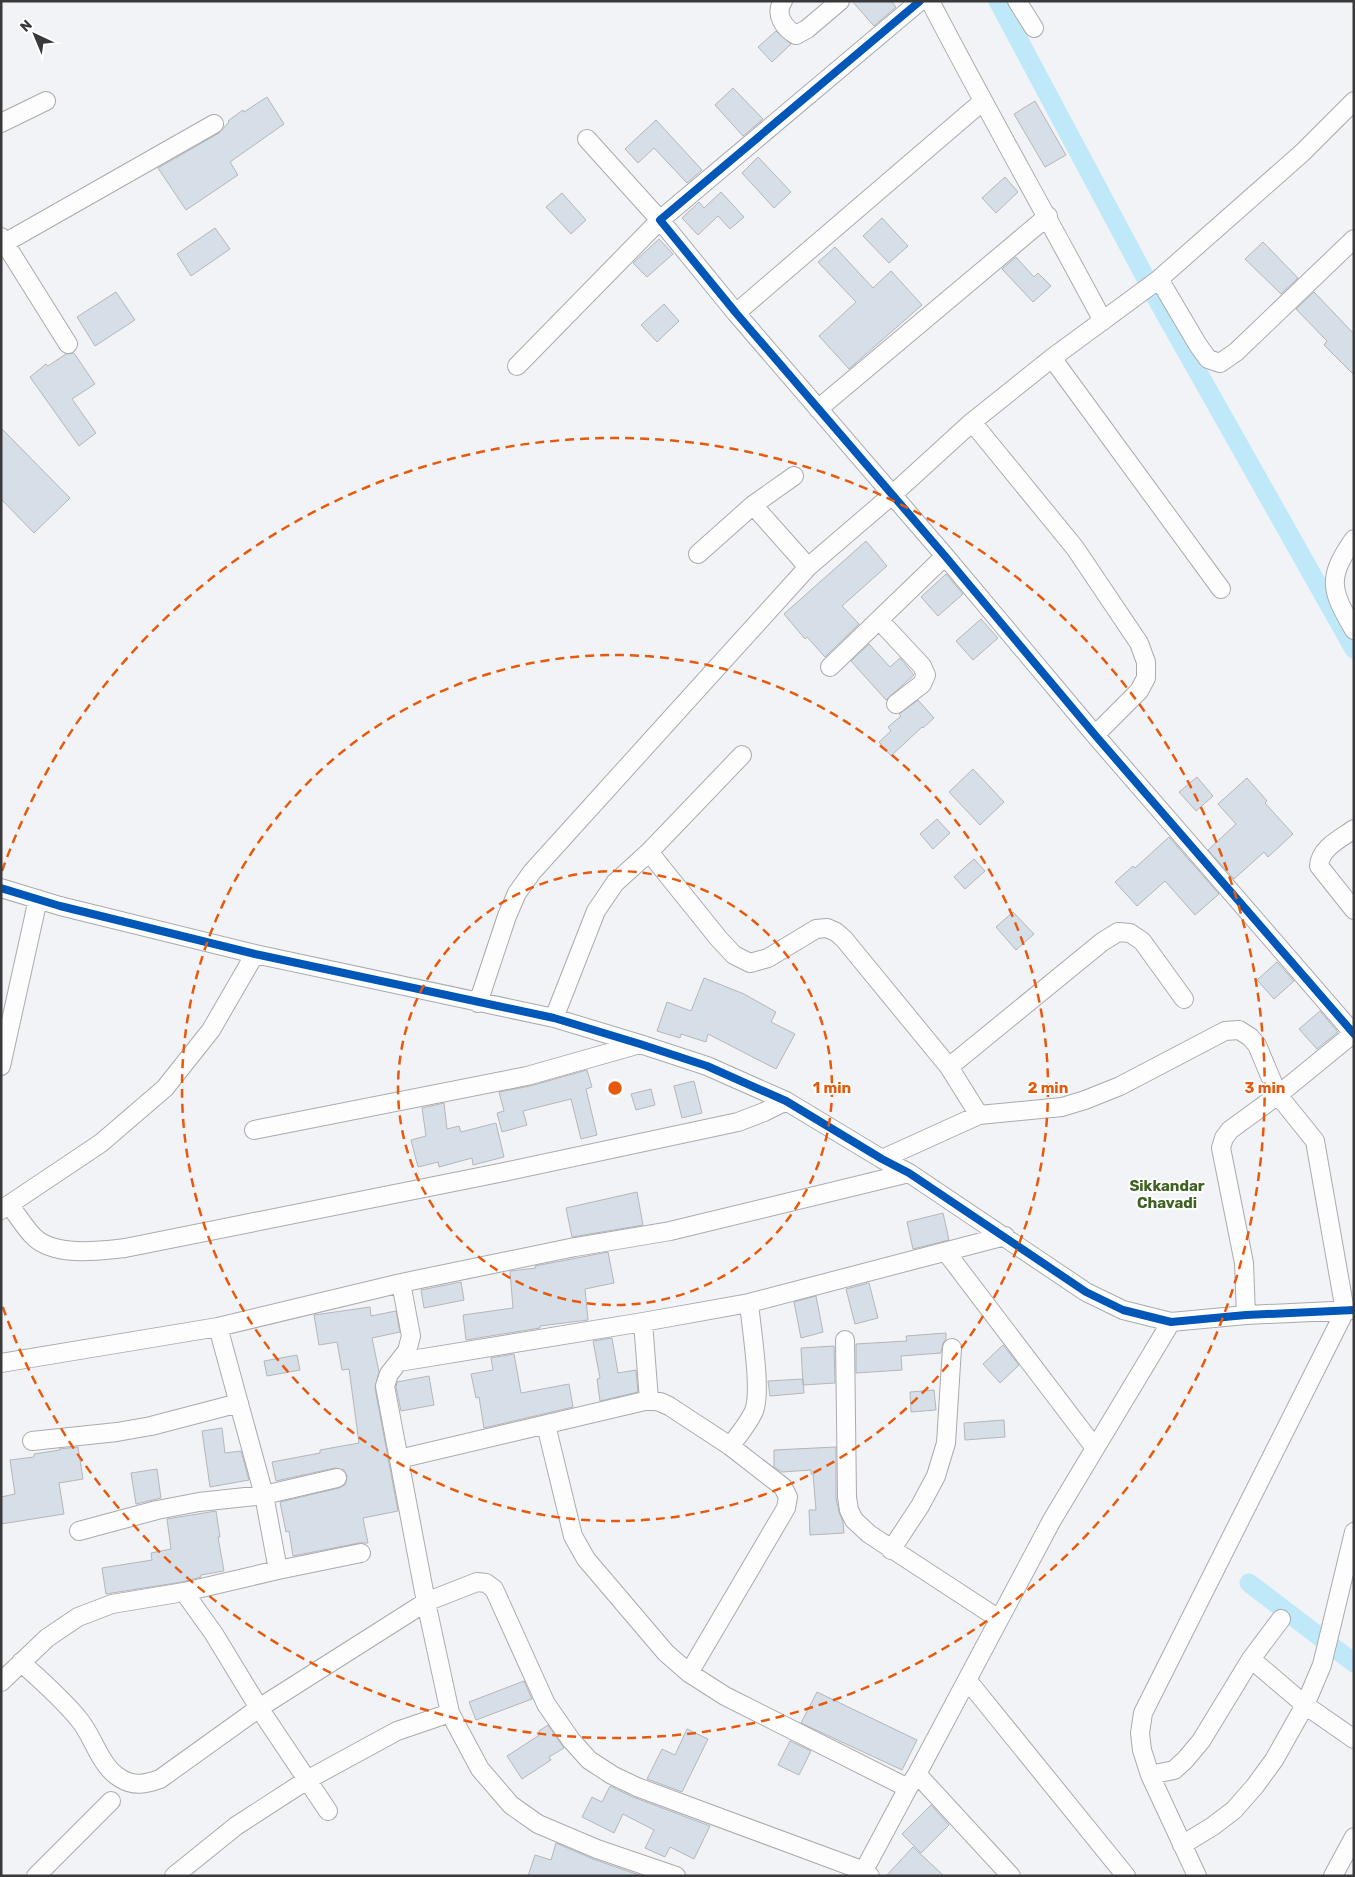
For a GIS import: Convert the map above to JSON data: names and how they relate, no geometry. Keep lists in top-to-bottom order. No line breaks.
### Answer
{"districts":["Sikkandar Chavadi"],"north":"top left","rings":["1 min","2 min","3 min"]}
